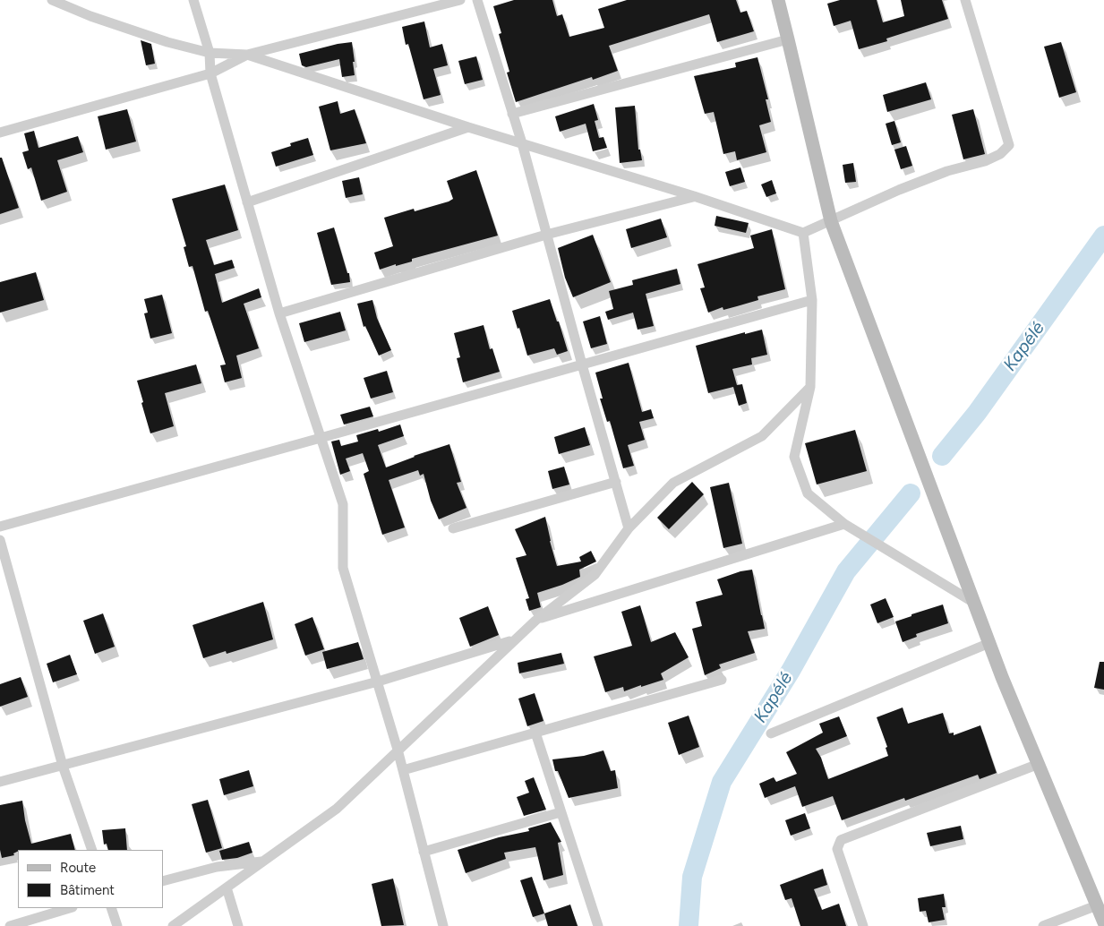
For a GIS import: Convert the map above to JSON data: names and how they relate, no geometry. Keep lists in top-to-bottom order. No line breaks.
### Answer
{"water":["Kapélé"],"legend":["Route","Bâtiment"]}
